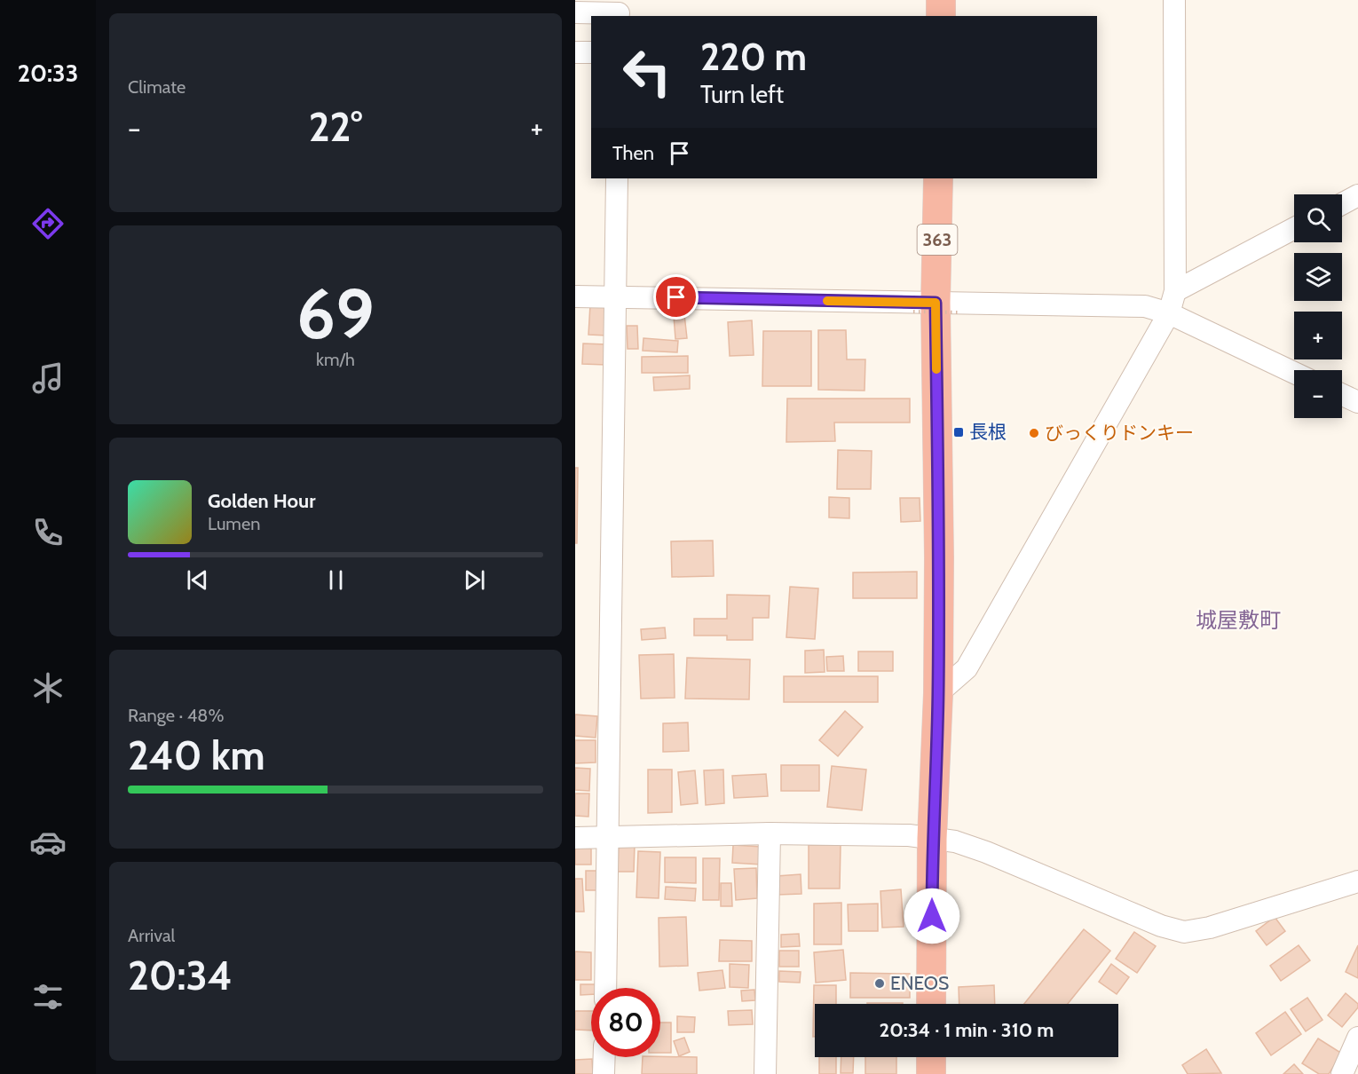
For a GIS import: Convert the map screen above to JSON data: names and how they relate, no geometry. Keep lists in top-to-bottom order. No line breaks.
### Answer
{"streets":{"highway":["363"]},"districts":["城屋敷町"],"places":{"transit":["長根"],"other":["びっくりドンキー","ENEOS"]},"page":{"tabs":"20:33","tile":["Climate",["69","km/h"],["Range · 48%","240 km"],["Arrival","20:34"]],"turn":["220 m","Turn left"],"heat":["−","22°","+"],"then":"Then","map_buttons":["+","−"],"song":["Golden Hour","Lumen"],"limit":"80","trip":"20:34 · 1 min · 310 m"}}
